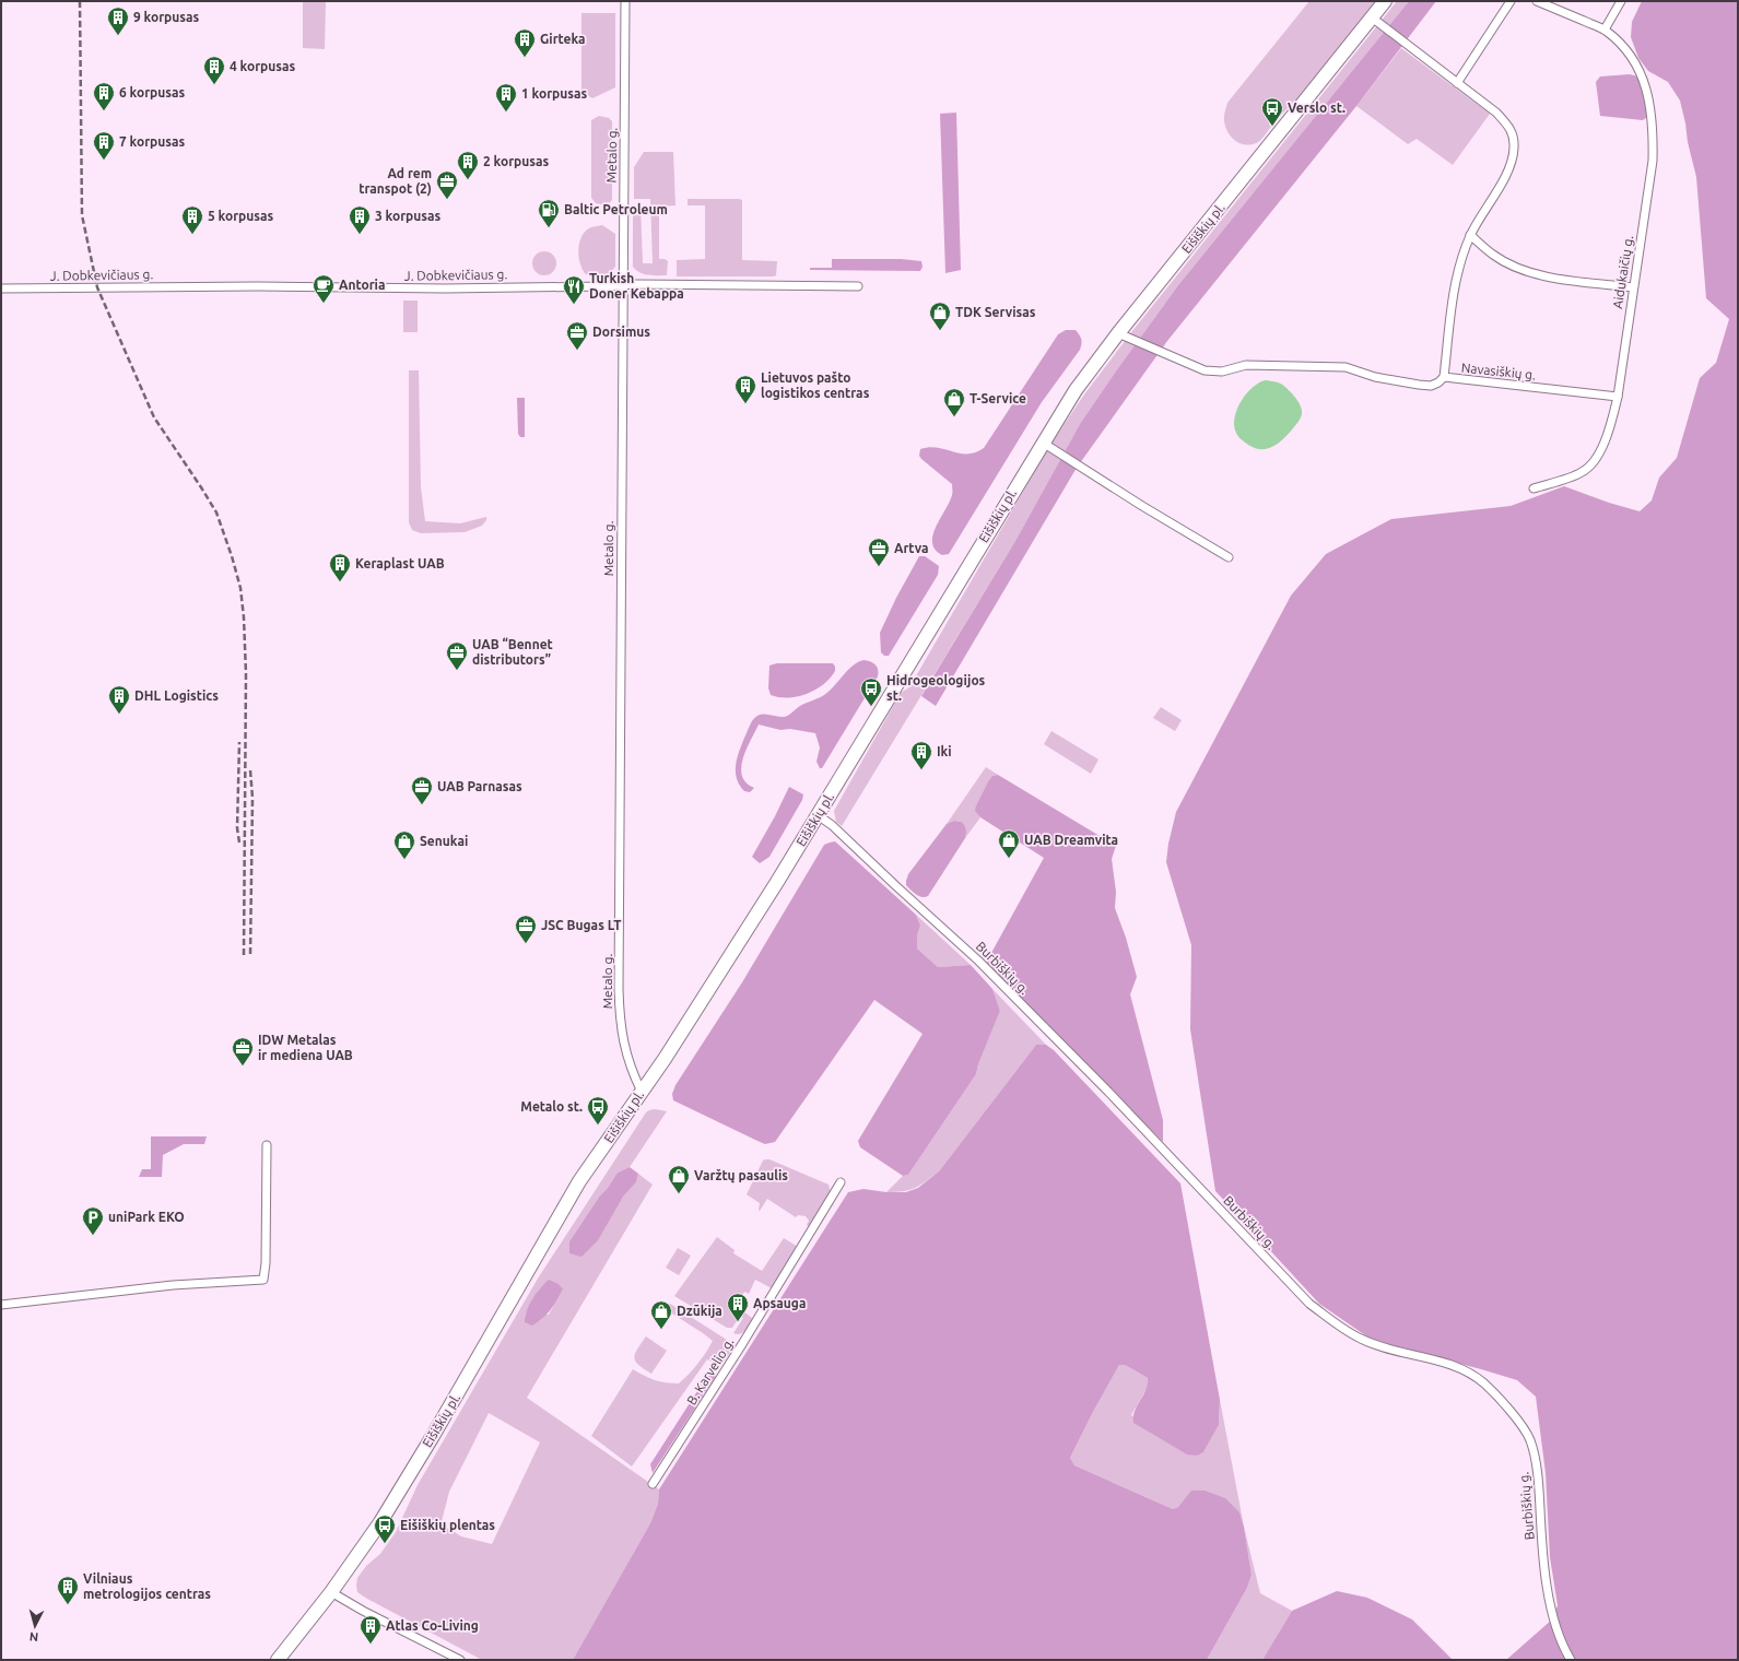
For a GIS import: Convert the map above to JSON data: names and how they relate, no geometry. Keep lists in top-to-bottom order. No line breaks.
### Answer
{"streets":{"main road":["Eišiškių pl."],"street":["Metalo g.","Aidukaičių g.","J. Dobkevičiaus g.","Navasiškių g.","Burbiškių g.","B. Karvelio g."]},"crossings":[["Metalo g.","Eišiškių pl."],["Metalo g.","J. Dobkevičiaus g."],["Eišiškių pl.","Navasiškių g."],["Eišiškių pl.","Burbiškių g."],["Aidukaičių g.","Navasiškių g."]],"places":{"building":["9 korpusas","Girteka","4 korpusas","6 korpusas","1 korpusas","7 korpusas","2 korpusas","5 korpusas","3 korpusas","Lietuvos pašto logistikos centras","Keraplast UAB","DHL Logistics","Iki","Apsauga","Vilniaus metrologijos centras","Atlas Co-Living"],"bus stop":["Verslo st.","Hidrogeologijos st.","Metalo st.","Eišiškių plentas"],"office":["Ad rem transpot (2)","Dorsimus","Artva","UAB “Bennet distributors”","UAB Parnasas","JSC Bugas LT","IDW Metalas ir mediena UAB"],"fuel station":["Baltic Petroleum"],"cafe":["Antoria"],"restaurant":["Turkish Doner Kebappa"],"shop":["TDK Servisas","T-Service","UAB Dreamvita","Senukai","Varžtų pasaulis","Dzūkija"],"parking":["uniPark EKO"]},"north":"bottom"}
